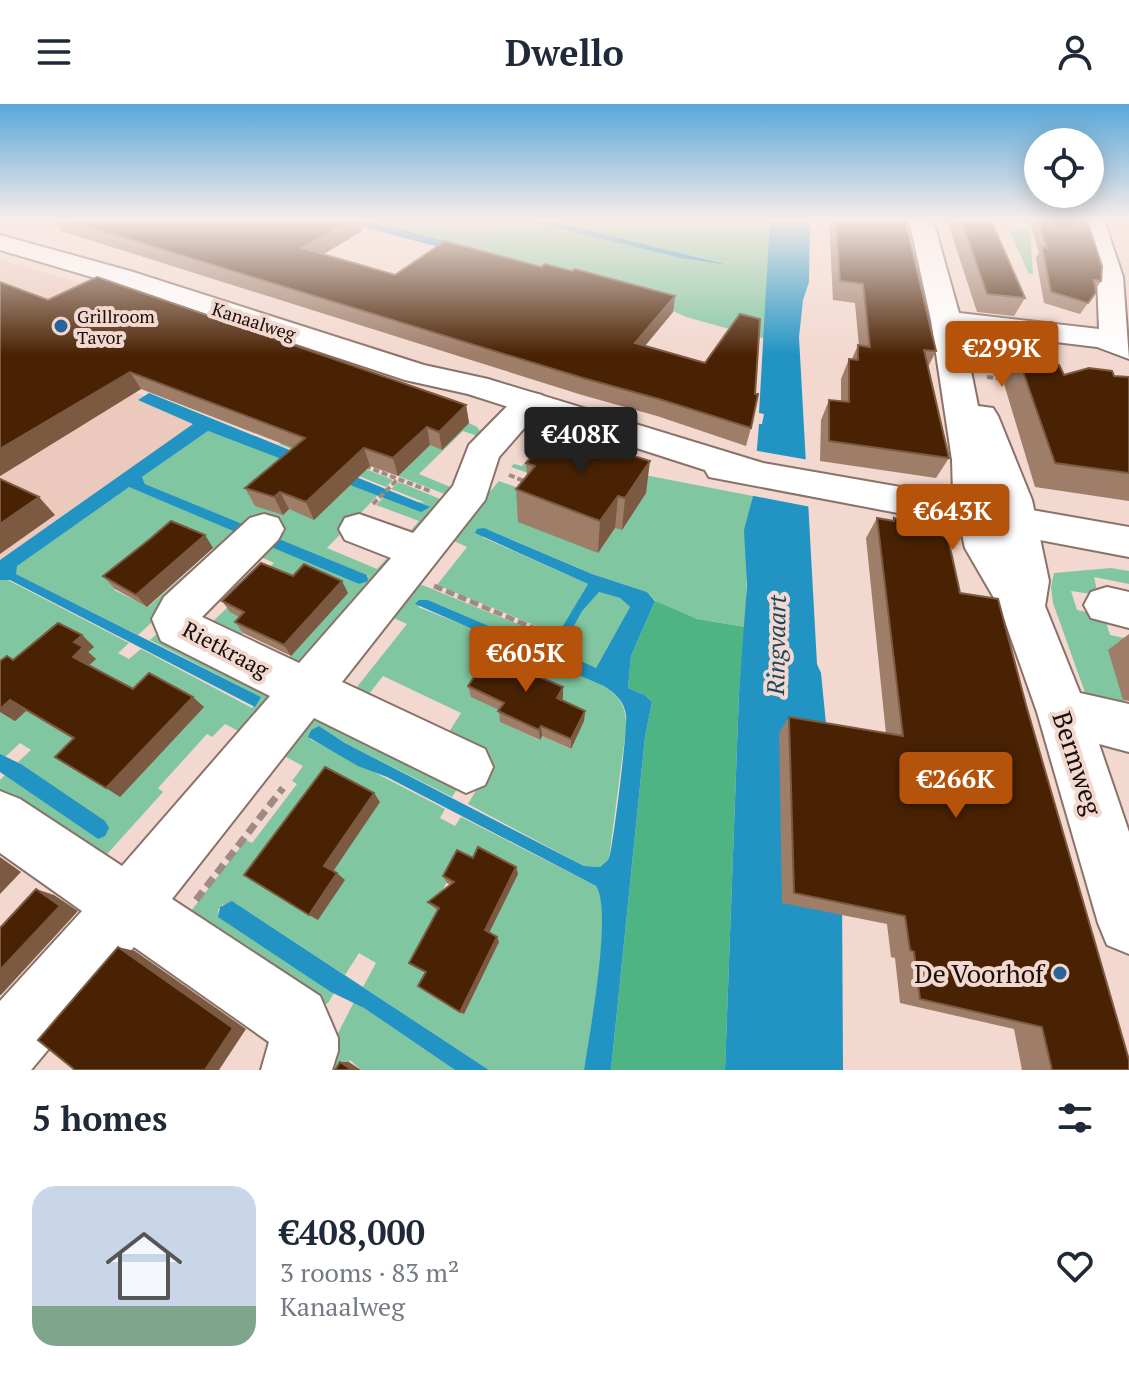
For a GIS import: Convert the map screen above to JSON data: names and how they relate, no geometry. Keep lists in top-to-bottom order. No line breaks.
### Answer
{"streets":{"street":["Kanaalweg","Rietkraag","Bermweg"]},"crossings":[["Kanaalweg","Bermweg"]],"water":["Ringvaart"],"places":["Grillroom Tavor","De Voorhof"],"page":{"header":"Dwello","price":["€299K","€408K","€643K","€605K","€266K"],"heading":"5 homes","list":[{"name":"€408,000","note":"3 rooms · 83 m² · Kanaalweg"}]}}
